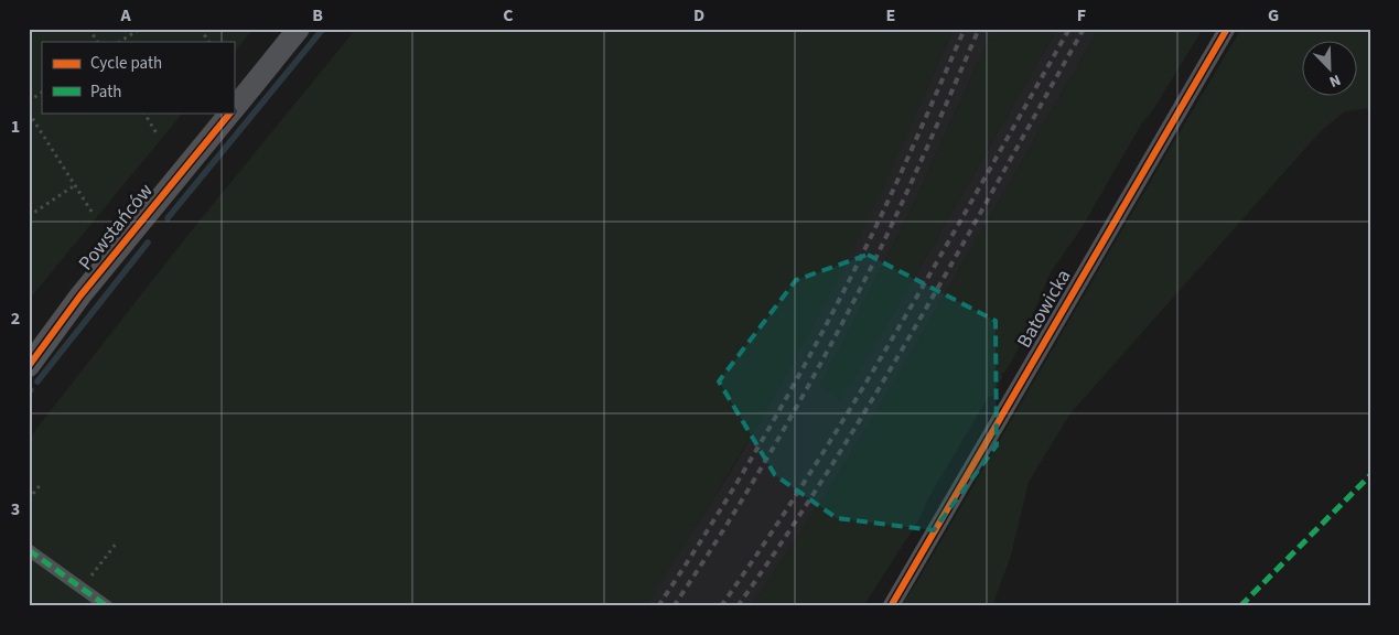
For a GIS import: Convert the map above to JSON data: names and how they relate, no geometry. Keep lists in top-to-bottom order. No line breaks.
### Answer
{"streets":{"street":["Powstańców","Batowicka"]},"legend":["Cycle path","Path"],"north":"bottom right","grid":{"columns":["A","B","C","D","E","F","G"],"rows":["1","2","3"]}}
